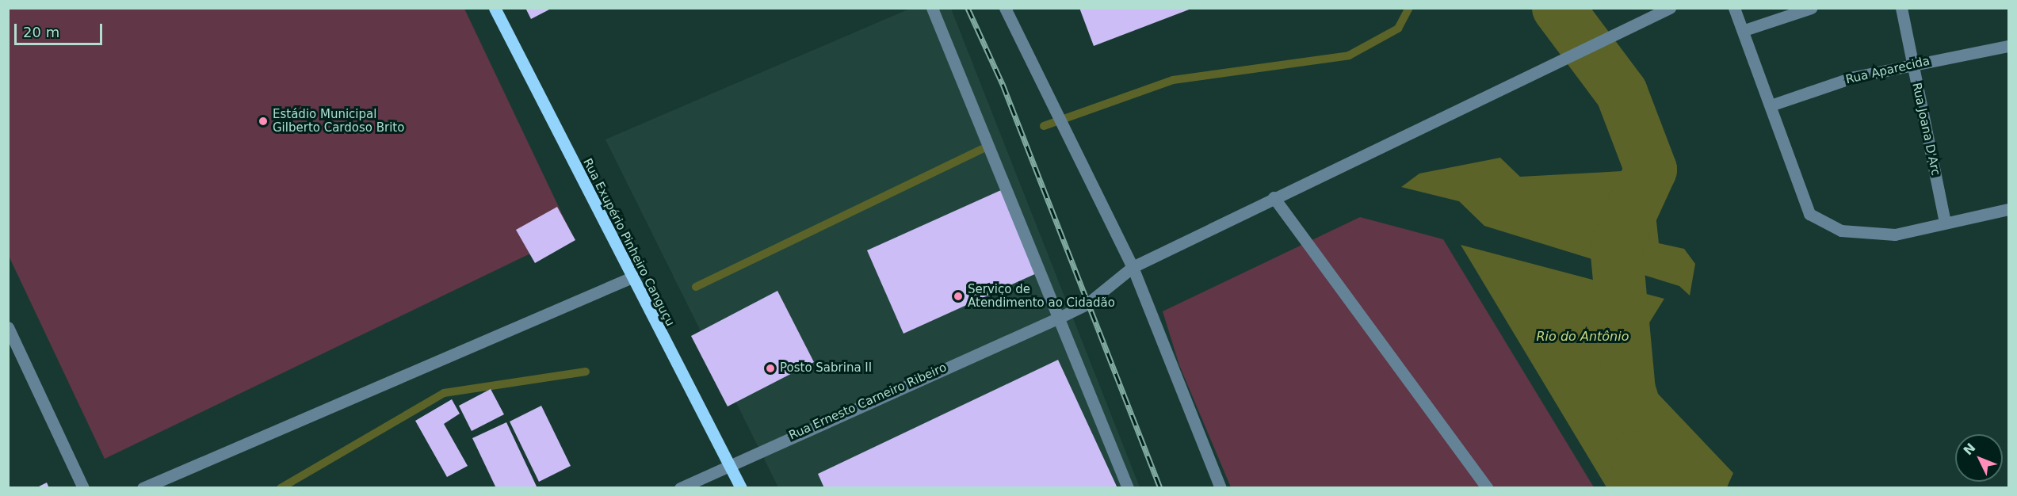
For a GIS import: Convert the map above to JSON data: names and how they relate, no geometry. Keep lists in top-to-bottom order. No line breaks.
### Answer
{"streets":{"main road":["Rua Exupério Pinheiro Canguçu"],"street":["Rua Aparecida","Rua Joana D'Arc","Rua Ernesto Carneiro Ribeiro"]},"crossings":[["Rua Aparecida","Rua Joana D'Arc"],["Rua Exupério Pinheiro Canguçu","Rua Ernesto Carneiro Ribeiro"]],"water":["Rio do Antônio"],"places":["Estádio Municipal Gilberto Cardoso Brito","Serviço de Atendimento ao Cidadão","Posto Sabrina II"],"scale_bar":"20 m","north":"top left"}
